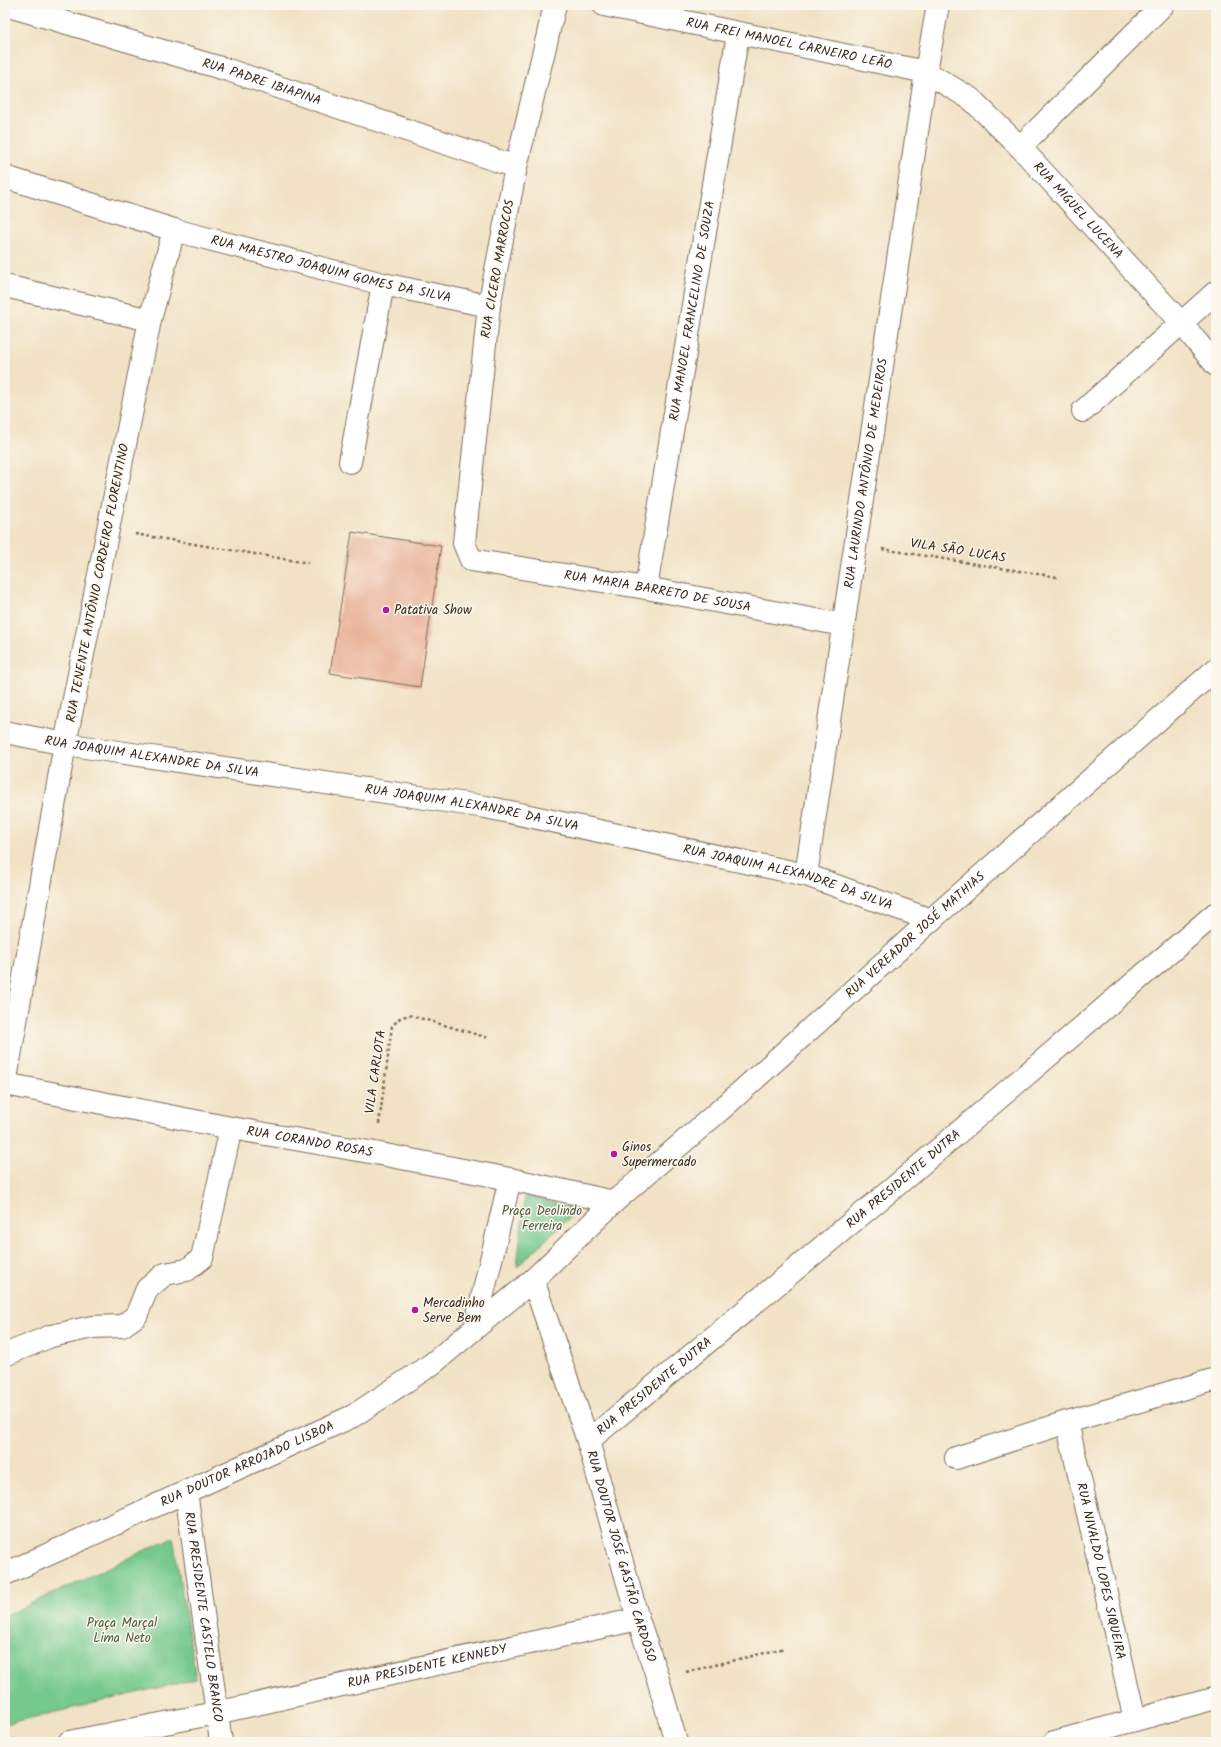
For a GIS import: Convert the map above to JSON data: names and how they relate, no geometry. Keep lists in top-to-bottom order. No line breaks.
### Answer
{"streets":{"street":["RUA FREI MANOEL CARNEIRO LEÃO","RUA PADRE IBIAPINA","RUA MIGUEL LUCENA","RUA MAESTRO JOAQUIM GOMES DA SILVA","RUA CICERO MARROCOS","RUA MANOEL FRANCELINO DE SOUZA","RUA LAURINDO ANTÔNIO DE MEDEIROS","RUA TENENTE ANTÔNIO CORDEIRO FLORENTINO","RUA MARIA BARRETO DE SOUSA","RUA JOAQUIM ALEXANDRE DA SILVA","RUA VEREADOR JOSÉ MATHIAS","RUA CORANDO ROSAS","RUA PRESIDENTE DUTRA","RUA DOUTOR ARROJADO LISBOA","RUA DOUTOR JOSÉ GASTÃO CARDOSO","RUA NIVALDO LOPES SIQUEIRA","RUA PRESIDENTE CASTELO BRANCO","RUA PRESIDENTE KENNEDY"],"path":["VILA SÃO LUCAS","VILA CARLOTA"]},"crossings":[["RUA FREI MANOEL CARNEIRO LEÃO","RUA MIGUEL LUCENA"],["RUA FREI MANOEL CARNEIRO LEÃO","RUA MANOEL FRANCELINO DE SOUZA"],["RUA FREI MANOEL CARNEIRO LEÃO","RUA LAURINDO ANTÔNIO DE MEDEIROS"],["RUA PADRE IBIAPINA","RUA CICERO MARROCOS"],["RUA MIGUEL LUCENA","RUA LAURINDO ANTÔNIO DE MEDEIROS"],["RUA MAESTRO JOAQUIM GOMES DA SILVA","RUA CICERO MARROCOS"],["RUA MAESTRO JOAQUIM GOMES DA SILVA","RUA TENENTE ANTÔNIO CORDEIRO FLORENTINO"],["RUA CICERO MARROCOS","RUA MARIA BARRETO DE SOUSA"],["RUA MANOEL FRANCELINO DE SOUZA","RUA MARIA BARRETO DE SOUSA"],["RUA LAURINDO ANTÔNIO DE MEDEIROS","VILA SÃO LUCAS"],["RUA LAURINDO ANTÔNIO DE MEDEIROS","RUA MARIA BARRETO DE SOUSA"],["RUA LAURINDO ANTÔNIO DE MEDEIROS","RUA JOAQUIM ALEXANDRE DA SILVA"],["RUA TENENTE ANTÔNIO CORDEIRO FLORENTINO","RUA JOAQUIM ALEXANDRE DA SILVA"],["RUA TENENTE ANTÔNIO CORDEIRO FLORENTINO","RUA CORANDO ROSAS"],["RUA JOAQUIM ALEXANDRE DA SILVA","RUA VEREADOR JOSÉ MATHIAS"],["RUA VEREADOR JOSÉ MATHIAS","RUA CORANDO ROSAS"],["RUA VEREADOR JOSÉ MATHIAS","RUA DOUTOR ARROJADO LISBOA"],["RUA VEREADOR JOSÉ MATHIAS","RUA DOUTOR JOSÉ GASTÃO CARDOSO"],["VILA CARLOTA","RUA CORANDO ROSAS"],["RUA PRESIDENTE DUTRA","RUA DOUTOR JOSÉ GASTÃO CARDOSO"],["RUA DOUTOR ARROJADO LISBOA","RUA DOUTOR JOSÉ GASTÃO CARDOSO"],["RUA DOUTOR ARROJADO LISBOA","RUA PRESIDENTE CASTELO BRANCO"],["RUA DOUTOR JOSÉ GASTÃO CARDOSO","RUA PRESIDENTE KENNEDY"],["RUA PRESIDENTE CASTELO BRANCO","RUA PRESIDENTE KENNEDY"]],"parks":["Praça Deolindo Ferreira","Praça Marçal Lima Neto"],"places":["Patativa Show","Ginos Supermercado","Mercadinho Serve Bem"]}
